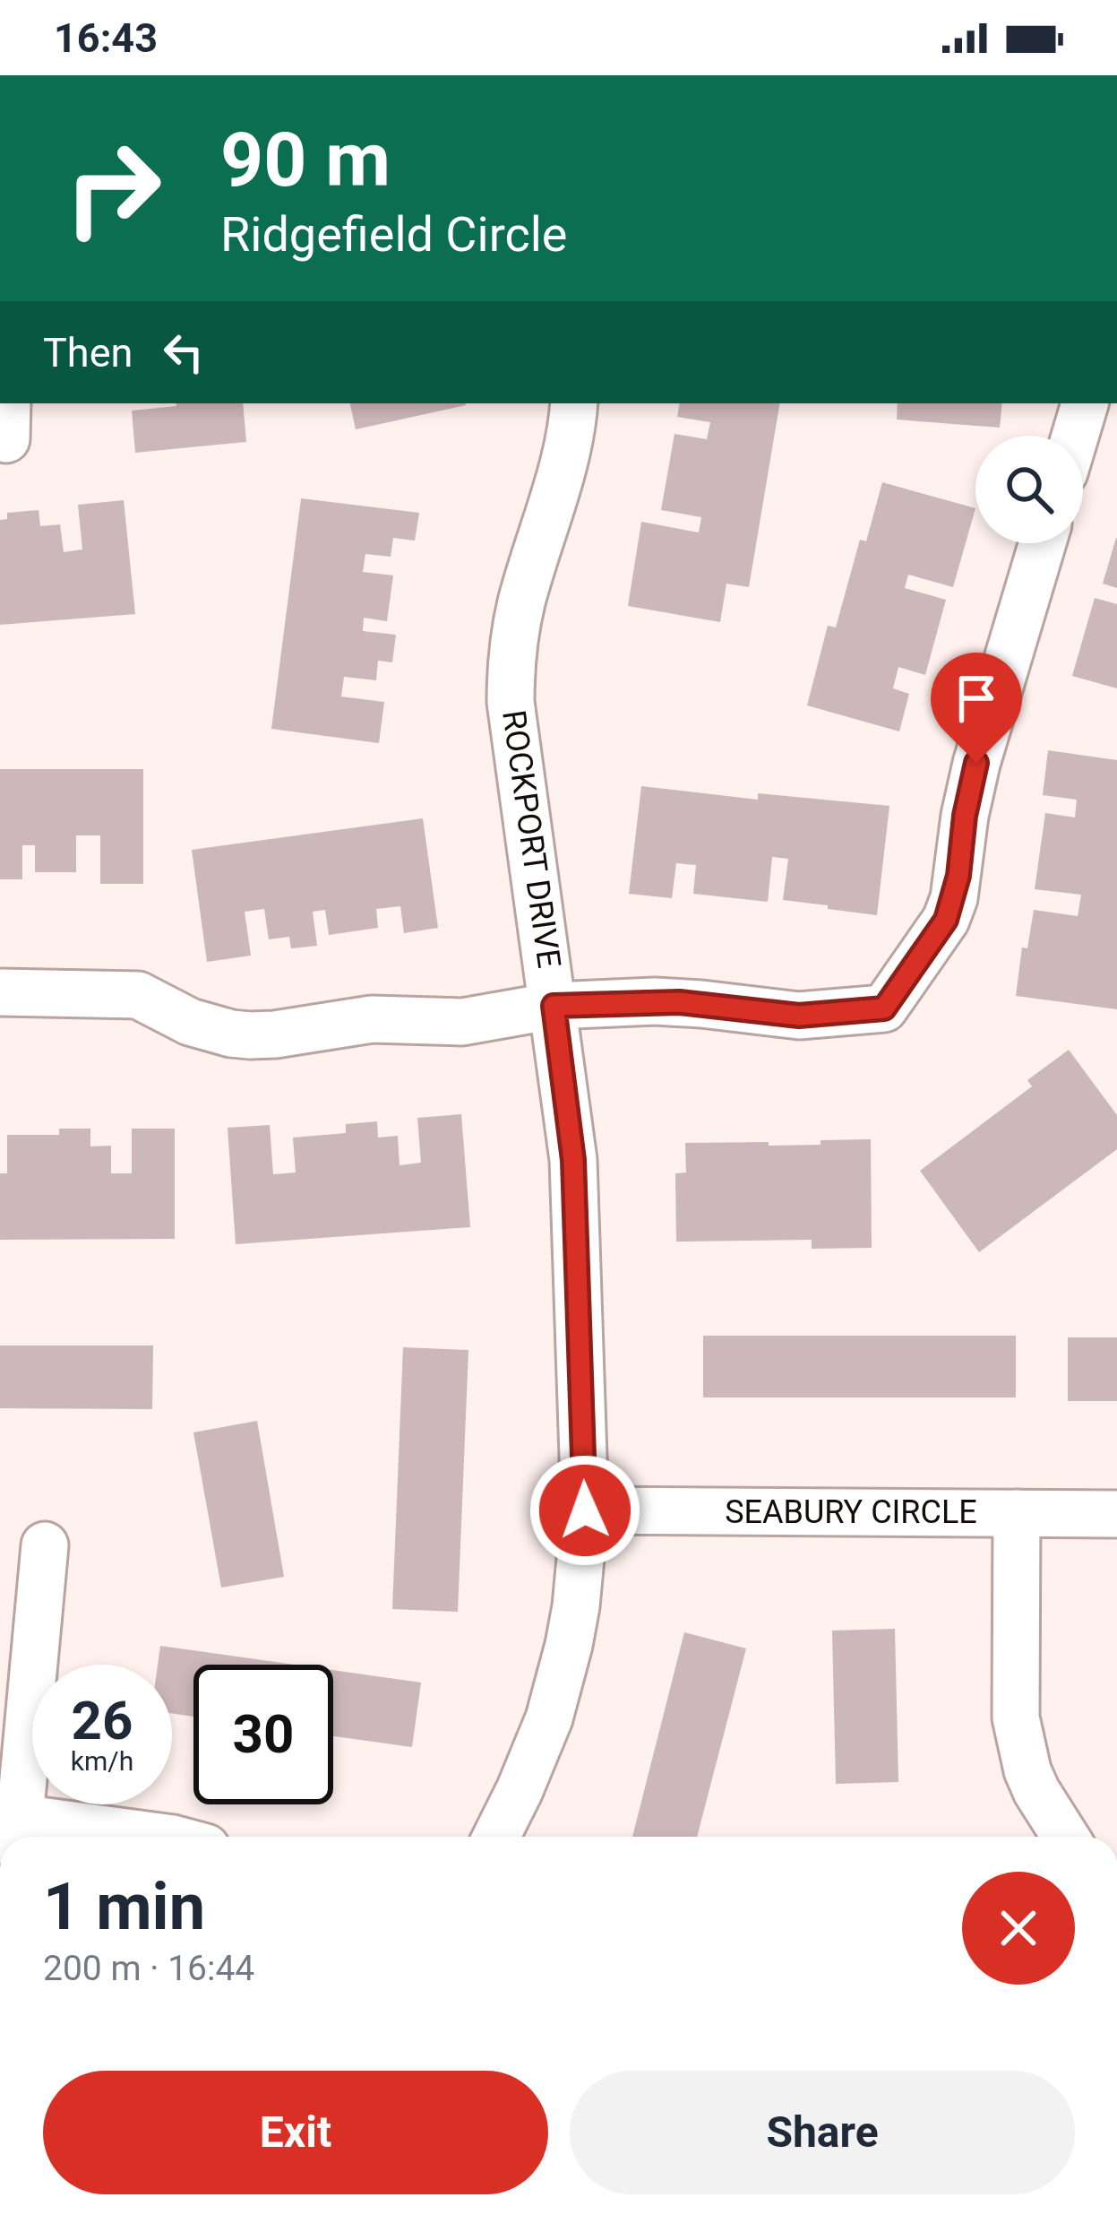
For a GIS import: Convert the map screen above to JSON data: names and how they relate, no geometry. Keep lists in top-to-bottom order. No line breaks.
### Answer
{"streets":{"street":["ROCKPORT DRIVE","SEABURY CIRCLE"]},"crossings":[["ROCKPORT DRIVE","SEABURY CIRCLE"]],"page":{"status":"16:43","turn":["90 m","Ridgefield Circle"],"then":"Then","speed":"26 km/h","limit":"30","heading":["1 min","200 m · 16:44"],"buttons":["Exit","Share"]}}
